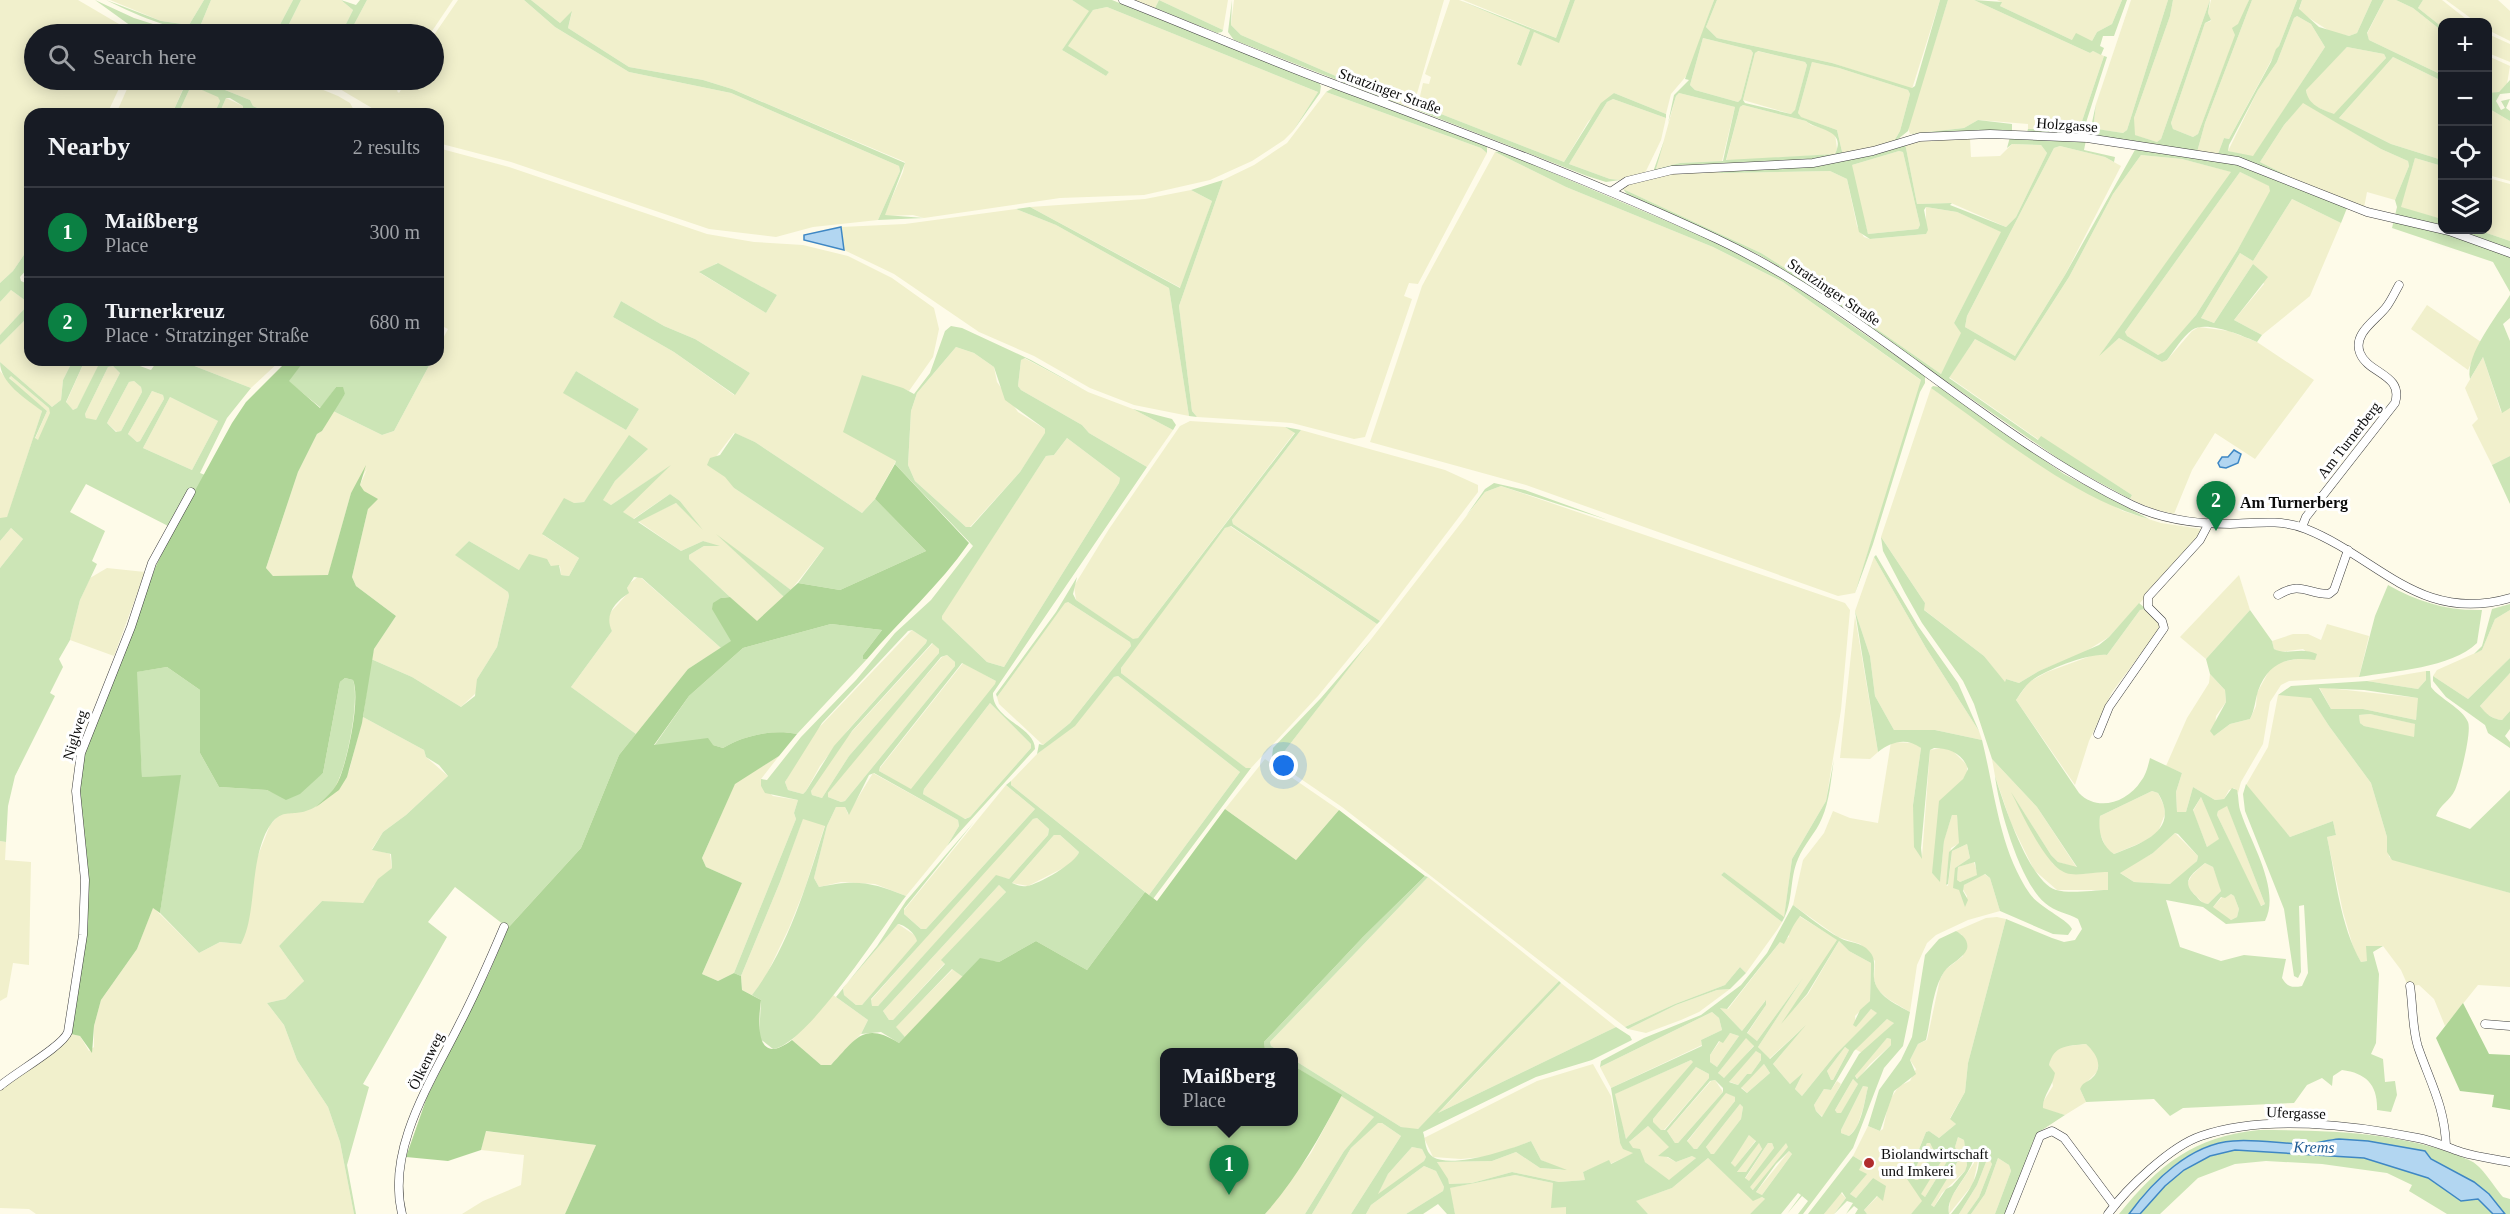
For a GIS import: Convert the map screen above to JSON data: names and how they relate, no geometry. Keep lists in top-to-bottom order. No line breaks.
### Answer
{"streets":{"street":["Stratzinger Straße","Holzgasse","Am Turnerberg","Niglweg","Ölkenweg","Ufergasse"]},"crossings":[["Stratzinger Straße","Holzgasse"],["Stratzinger Straße","Am Turnerberg"]],"districts":["Am Turnerberg"],"water":["Krems"],"places":["Biolandwirtschaft und Imkerei"],"page":{"map_buttons":["+","−"],"search":"Search here","heading":["Nearby","2 results"],"list":[{"mark":"1","name":"Maißberg","note":"Place","value":"300 m"},{"mark":"2","name":"Turnerkreuz","note":"Place · Stratzinger Straße","value":"680 m"}],"pins":["2","1"],"popup":["Maißberg","Place"]}}
